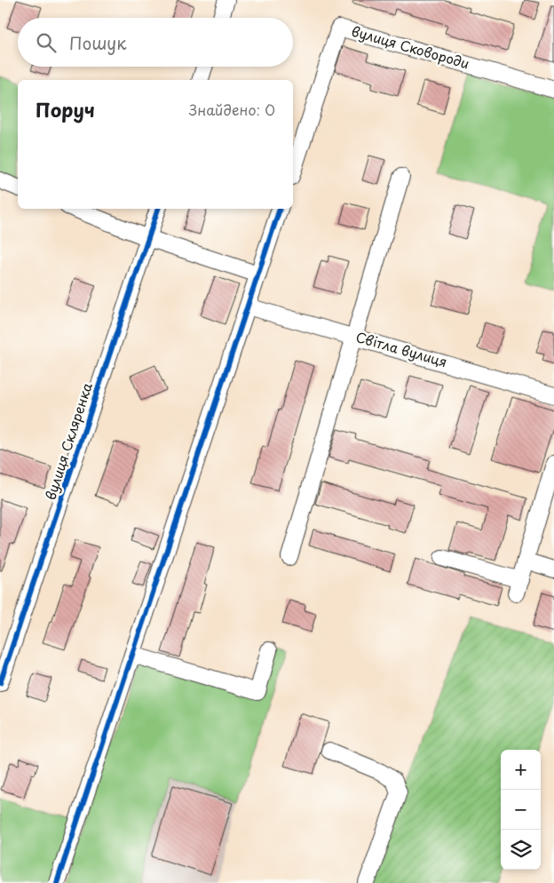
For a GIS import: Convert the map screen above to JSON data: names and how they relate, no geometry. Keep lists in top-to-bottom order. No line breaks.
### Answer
{"streets":{"street":["вулиця Сковороди","Світла вулиця","вулиця Скляренка"]},"page":{"search":"Пошук","heading":["Поруч","Знайдено: 0"],"map_buttons":["+","−"]}}
